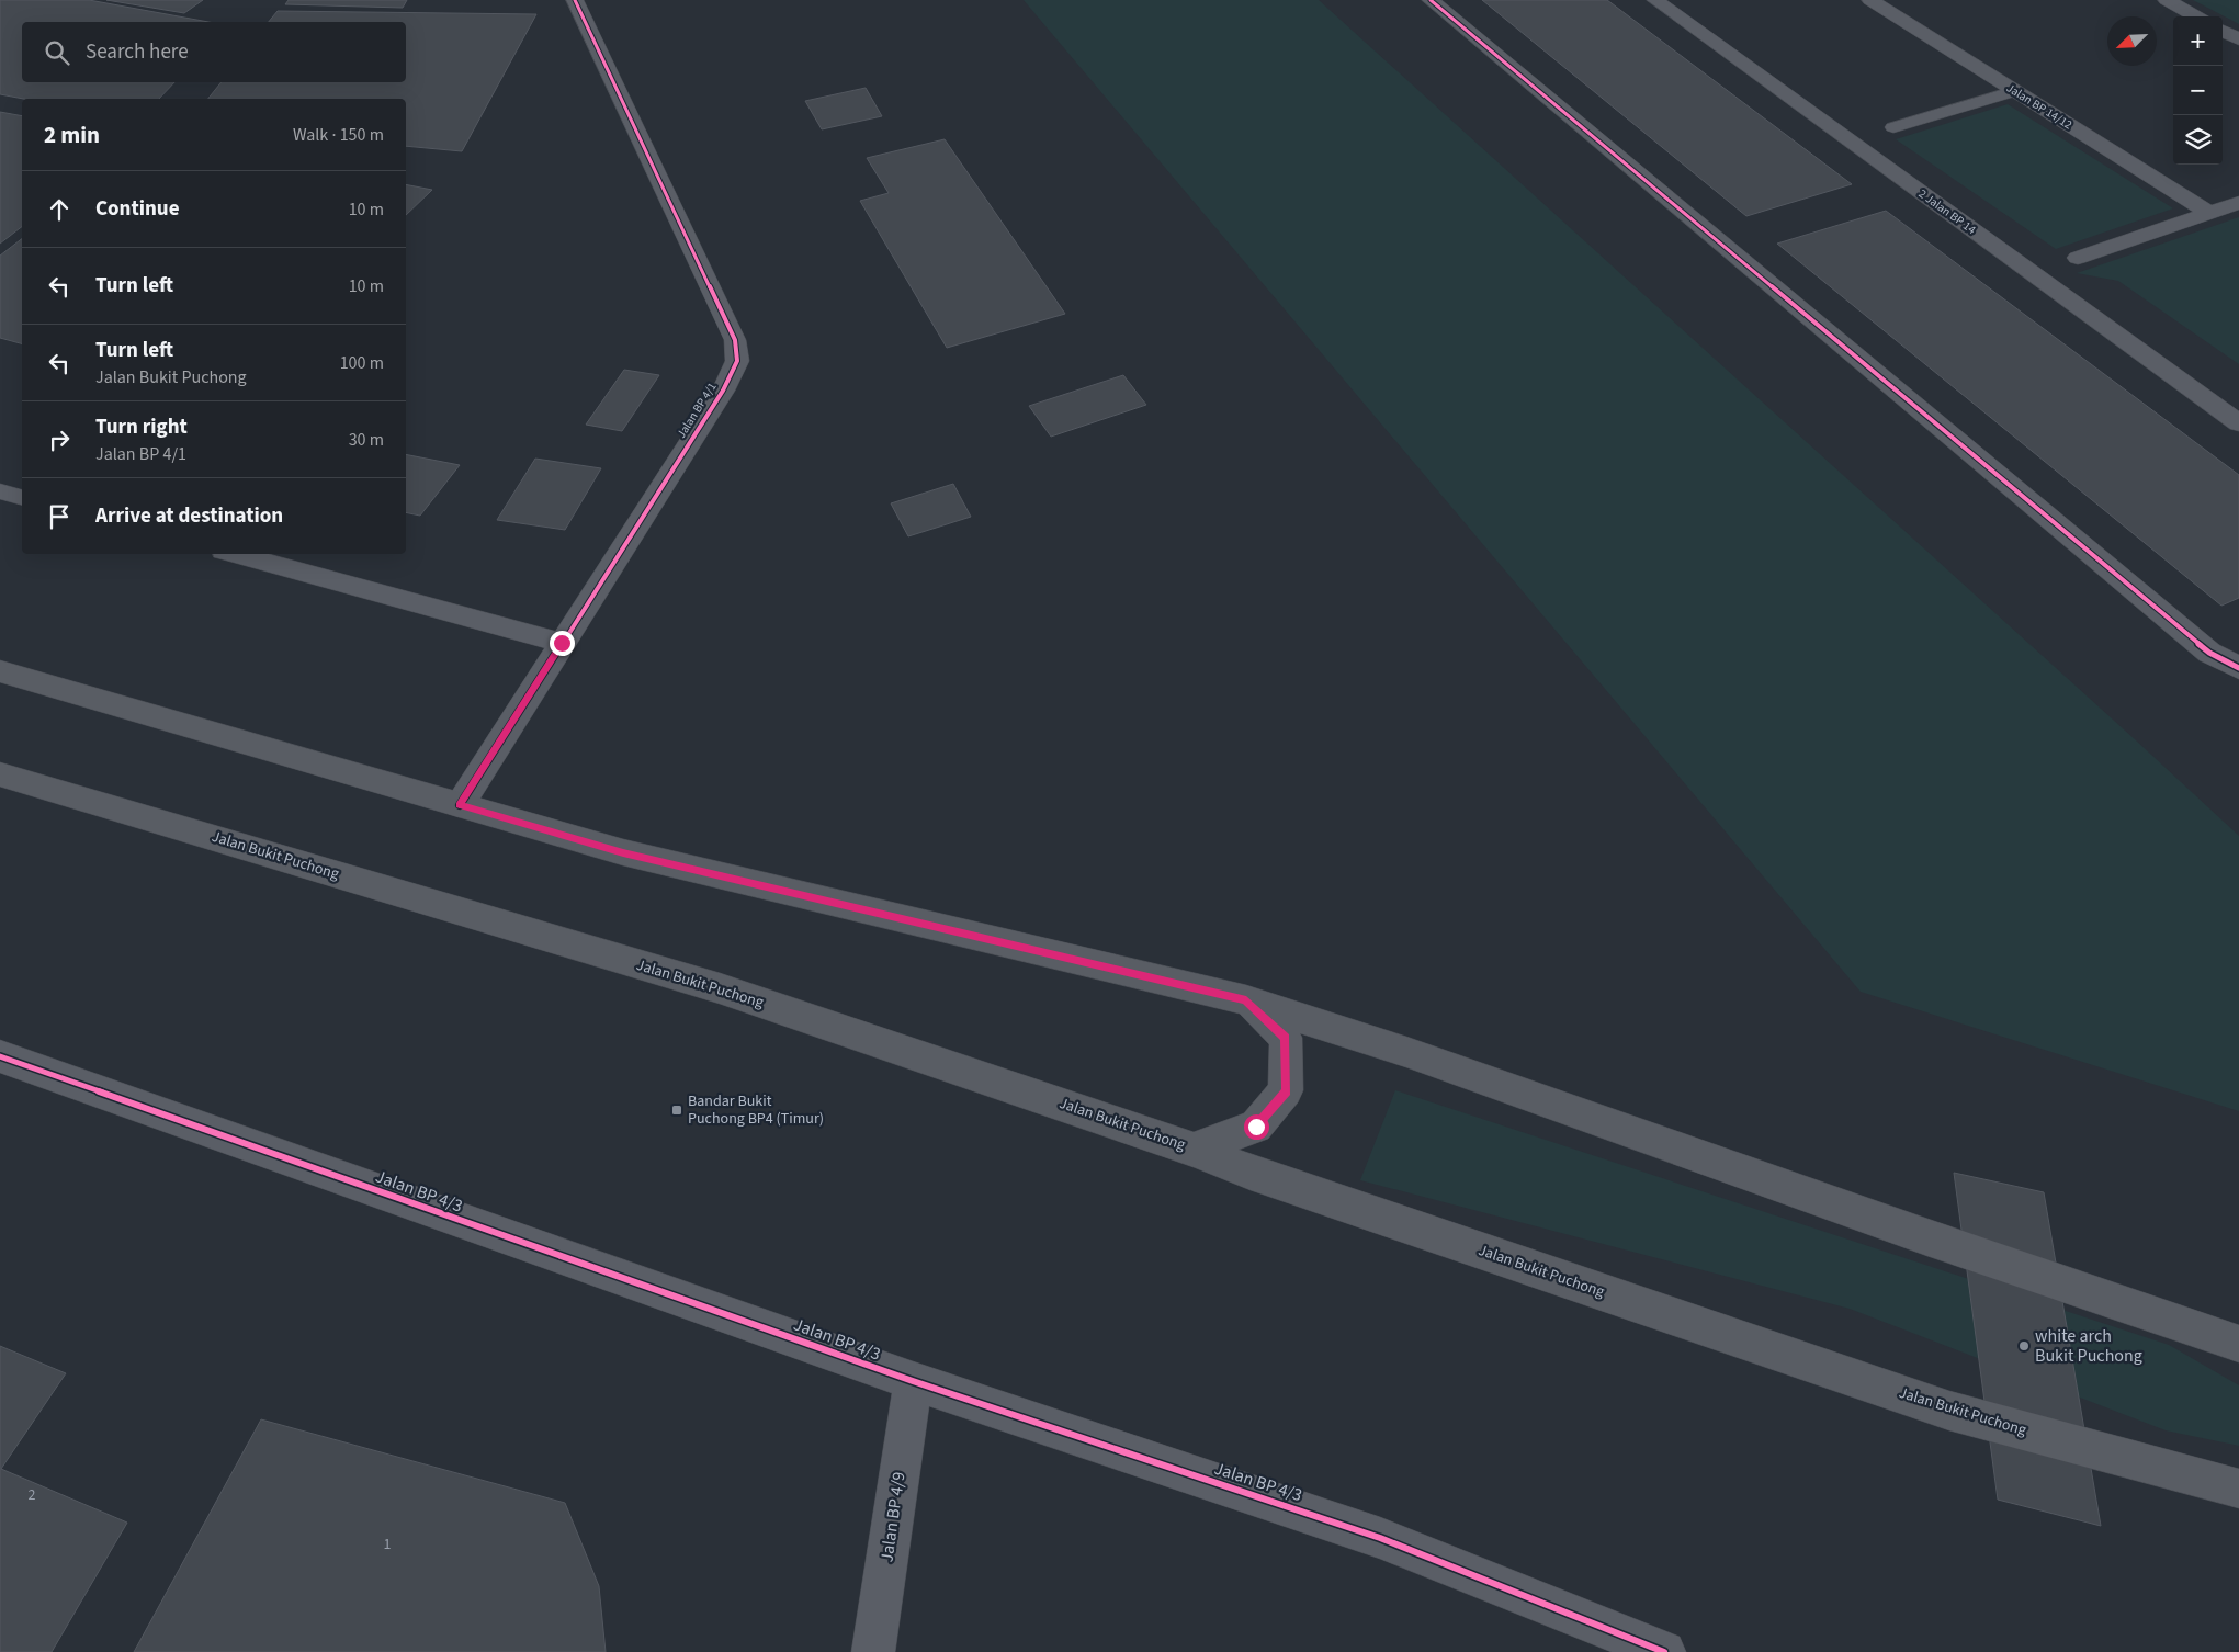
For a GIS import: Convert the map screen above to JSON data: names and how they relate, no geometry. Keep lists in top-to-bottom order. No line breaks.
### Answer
{"streets":{"main road":["Jalan Bukit Puchong"],"street":["Jalan BP 14/12","2 Jalan BP 14","Jalan BP 4/1","Jalan BP 4/3","Jalan BP 4/9"]},"crossings":[["Jalan BP 4/3","Jalan BP 4/9"]],"places":{"transit":["Bandar Bukit Puchong BP4 (Timur)"],"other":["white arch Bukit Puchong"]},"house_numbers":["2","1"],"north":"bottom left","page":{"map_buttons":["+","−"],"search":"Search here","heading":["2 min","Walk · 150 m"],"list":[["Continue","10 m"],["Turn left","10 m"],["Turn left","Jalan Bukit Puchong","100 m"],["Turn right","Jalan BP 4/1","30 m"],"Arrive at destination"]}}
